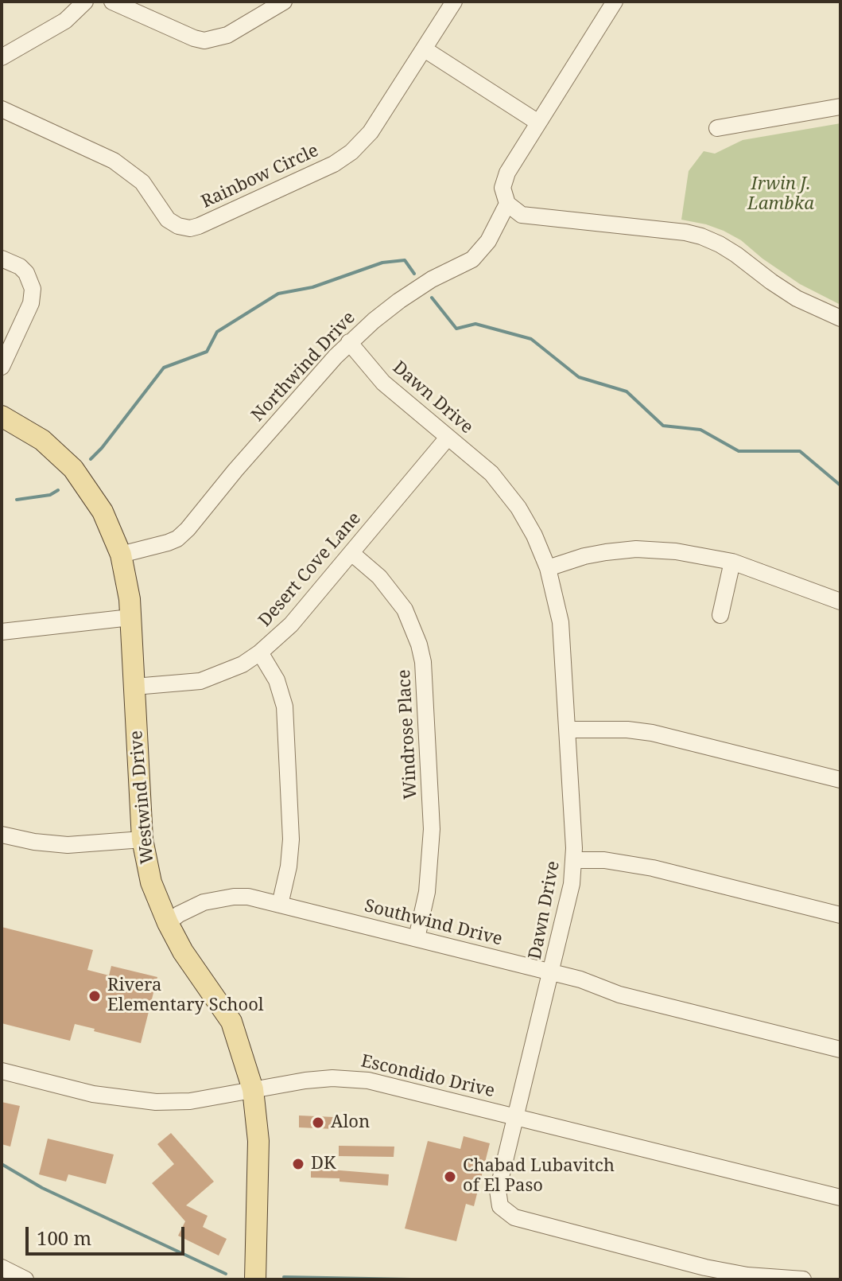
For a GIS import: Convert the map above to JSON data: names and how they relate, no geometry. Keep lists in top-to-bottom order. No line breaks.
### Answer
{"streets":{"main road":["Westwind Drive"],"street":["Rainbow Circle","Northwind Drive","Dawn Drive","Desert Cove Lane","Windrose Place","Southwind Drive","Escondido Drive"]},"crossings":[["Northwind Drive","Dawn Drive"],["Northwind Drive","Westwind Drive"],["Dawn Drive","Desert Cove Lane"],["Dawn Drive","Southwind Drive"],["Dawn Drive","Escondido Drive"],["Desert Cove Lane","Windrose Place"],["Desert Cove Lane","Westwind Drive"],["Windrose Place","Southwind Drive"],["Westwind Drive","Southwind Drive"],["Westwind Drive","Escondido Drive"]],"parks":["Irwin J. Lambka"],"places":["Rivera Elementary School","Alon","DK","Chabad Lubavitch of El Paso"],"scale_bar":"100 m"}
